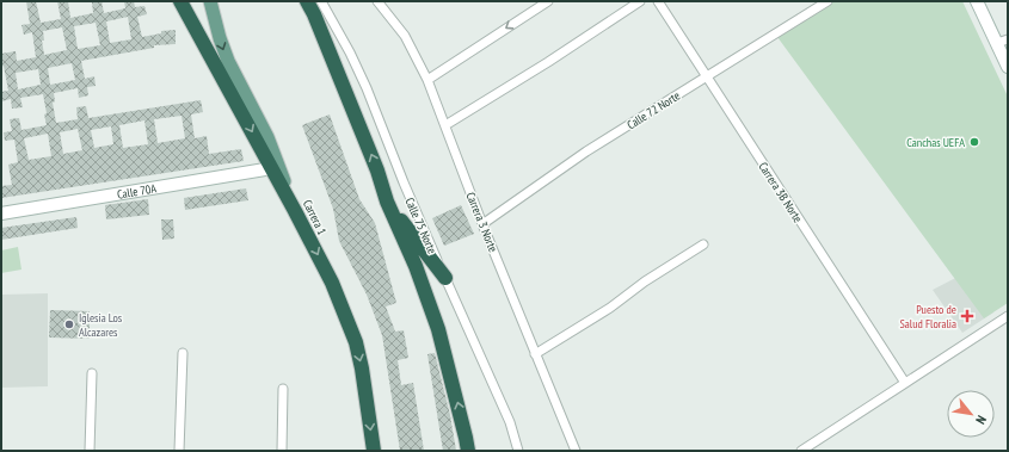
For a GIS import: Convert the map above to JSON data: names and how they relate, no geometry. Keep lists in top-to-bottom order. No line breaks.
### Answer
{"streets":{"highway":["Carrera 1"],"street":["Calle 72 Norte","Calle 70A","Carrera 3B Norte","Carrera 3 Norte","Calle 75 Norte"]},"crossings":[["Calle 72 Norte","Carrera 3B Norte"],["Calle 72 Norte","Carrera 3 Norte"]],"one_way":["Carrera 1"],"places":{"other":["Canchas UEFA","Iglesia Los Alcazares"],"health":["Puesto de Salud Floralia"]},"north":"bottom right"}
